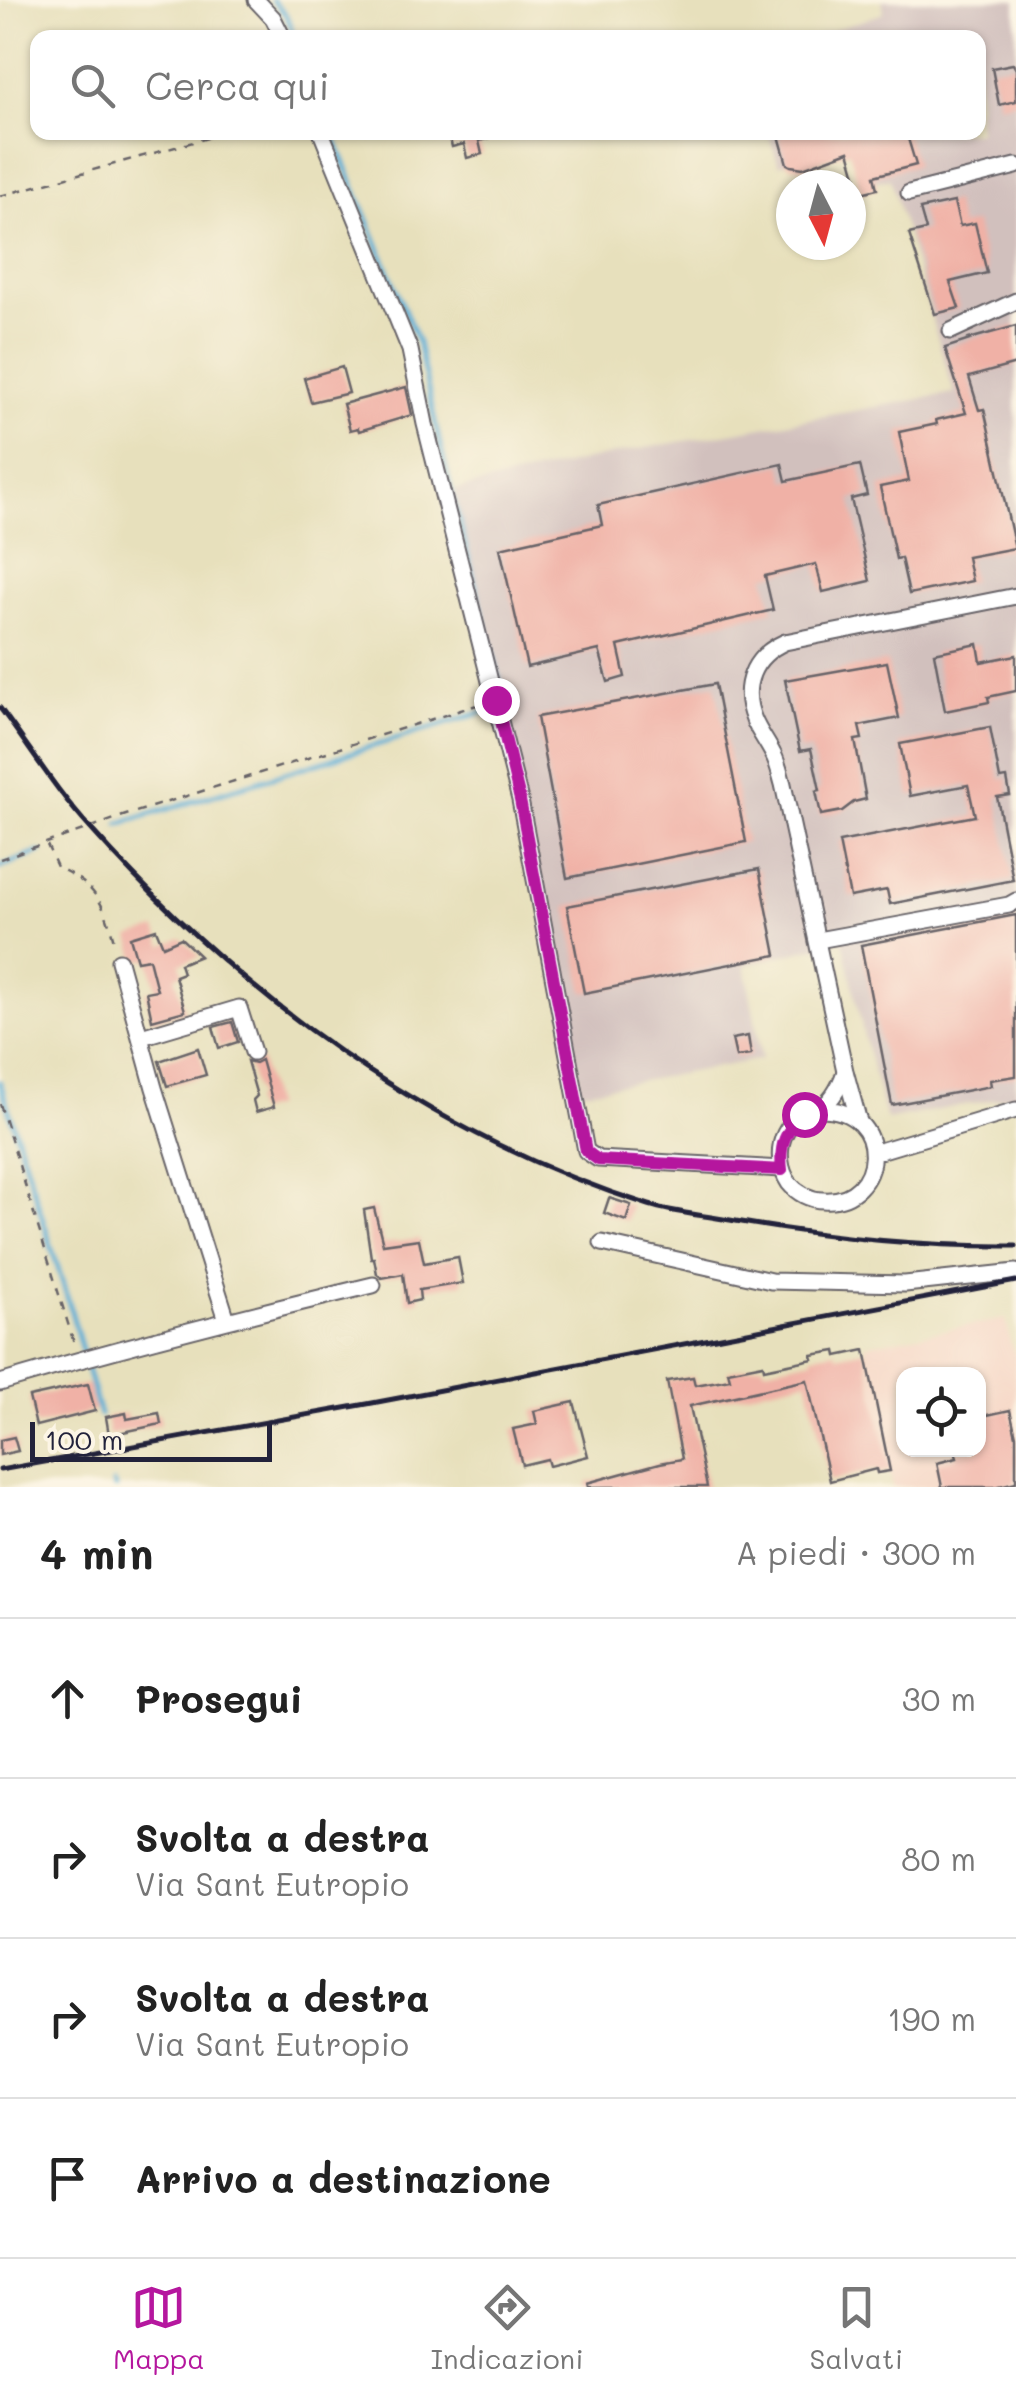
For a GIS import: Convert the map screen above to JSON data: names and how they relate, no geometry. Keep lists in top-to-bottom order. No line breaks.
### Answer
{"scale_bar":"100 m","north":"bottom","page":{"search":"Cerca qui","scale":"100 m","heading":["4 min","A piedi · 300 m"],"list":[["Prosegui","30 m"],["Svolta a destra","Via Sant Eutropio","80 m"],["Svolta a destra","Via Sant Eutropio","190 m"],"Arrivo a destinazione"],"nav":["Mappa","Indicazioni","Salvati"]}}
